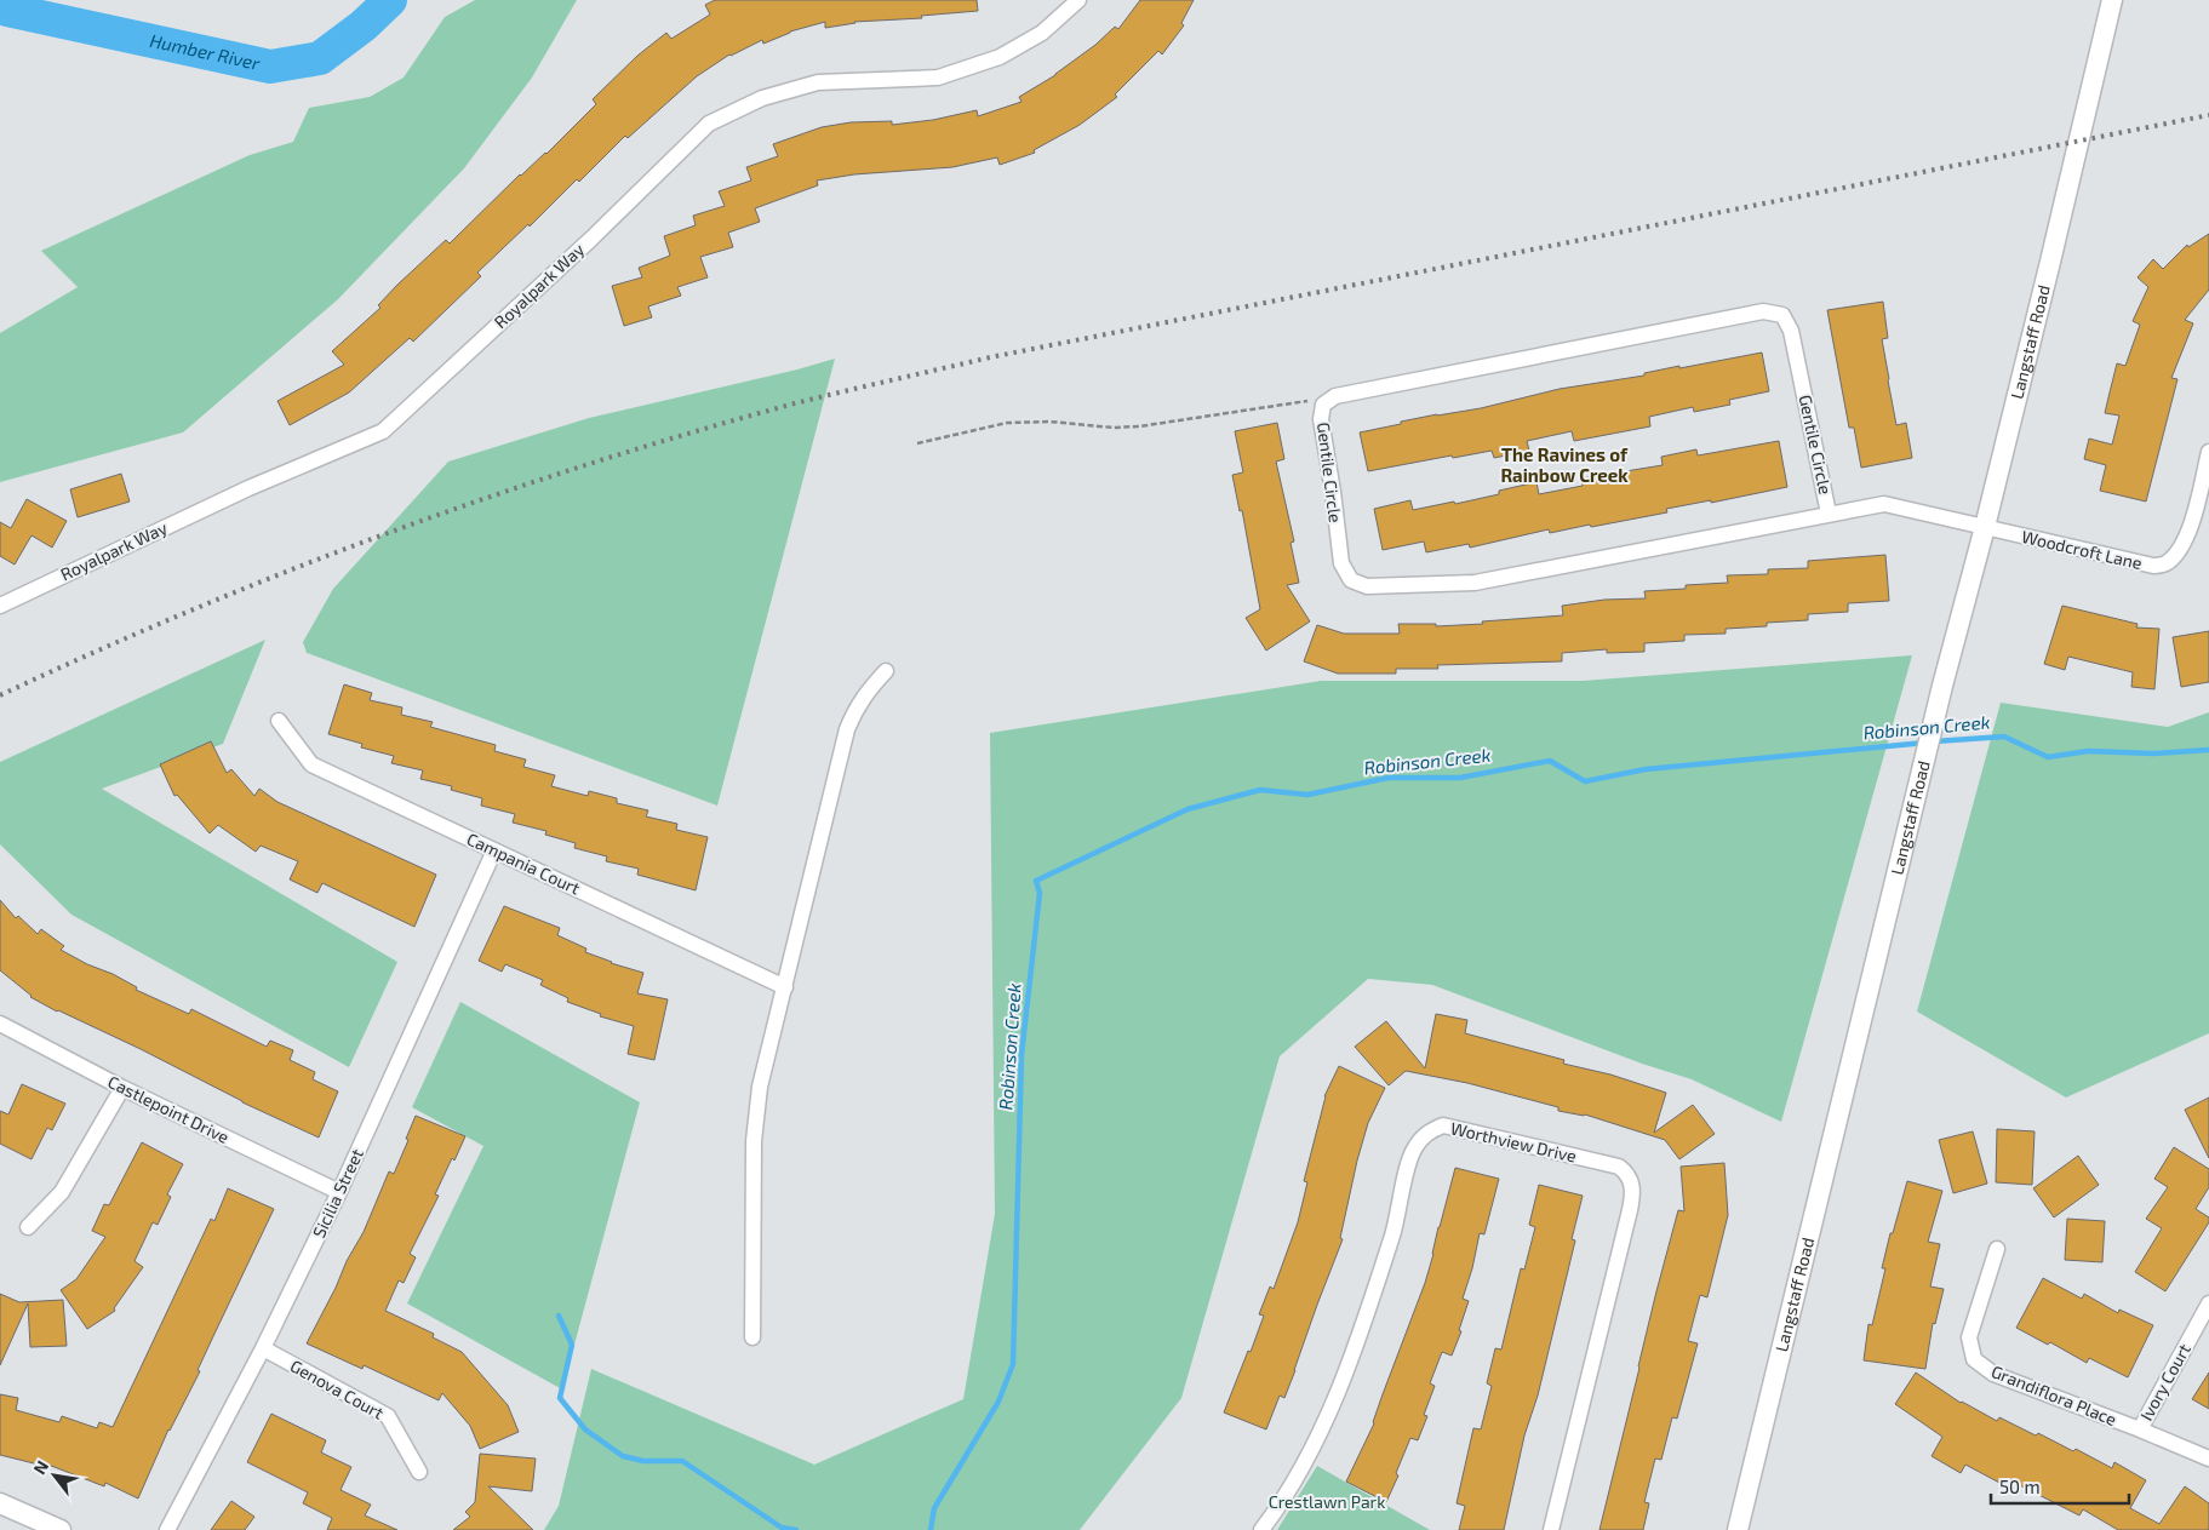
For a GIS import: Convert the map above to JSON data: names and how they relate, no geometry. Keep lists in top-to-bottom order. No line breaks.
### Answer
{"streets":{"street":["Royalpark Way","Langstaff Road","Gentile Circle","Woodcroft Lane","Campania Court","Castlepoint Drive","Worthview Drive","Sicilia Street","Ivory Court","Genova Court","Grandiflora Place"]},"crossings":[["Langstaff Road","Gentile Circle"],["Langstaff Road","Woodcroft Lane"],["Gentile Circle","Woodcroft Lane"],["Campania Court","Sicilia Street"],["Castlepoint Drive","Sicilia Street"],["Sicilia Street","Genova Court"],["Ivory Court","Grandiflora Place"]],"districts":["The Ravines of Rainbow Creek"],"water":["Humber River","Robinson Creek"],"parks":["Crestlawn Park"],"scale_bar":"50 m","north":"top left"}
